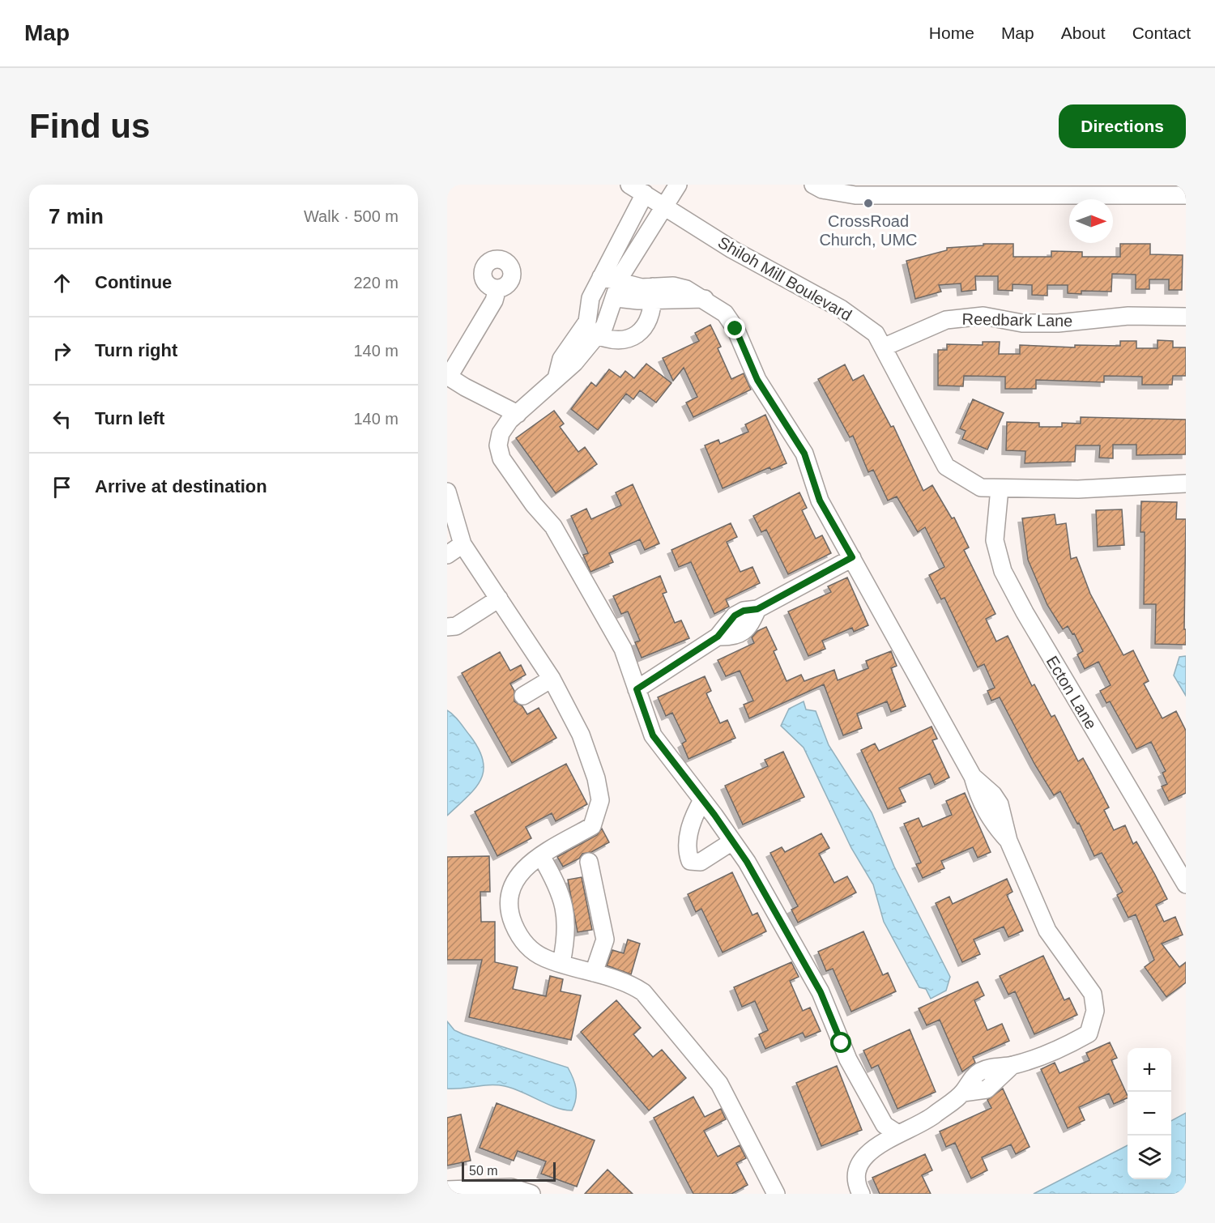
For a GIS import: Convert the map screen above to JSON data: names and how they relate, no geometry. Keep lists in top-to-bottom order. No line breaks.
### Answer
{"streets":{"street":["Shiloh Mill Boulevard","Reedbark Lane","Ecton Lane"]},"crossings":[["Shiloh Mill Boulevard","Reedbark Lane"],["Shiloh Mill Boulevard","Ecton Lane"]],"places":["CrossRoad Church, UMC"],"scale_bar":"50 m","north":"right","page":{"header":"Map","nav":["Home","Map","About","Contact"],"buttons":"Directions","title":"Find us","heading":["7 min","Walk · 500 m"],"list":[["Continue","220 m"],["Turn right","140 m"],["Turn left","140 m"],"Arrive at destination"],"map_buttons":["+","−"],"scale":"50 m"}}
